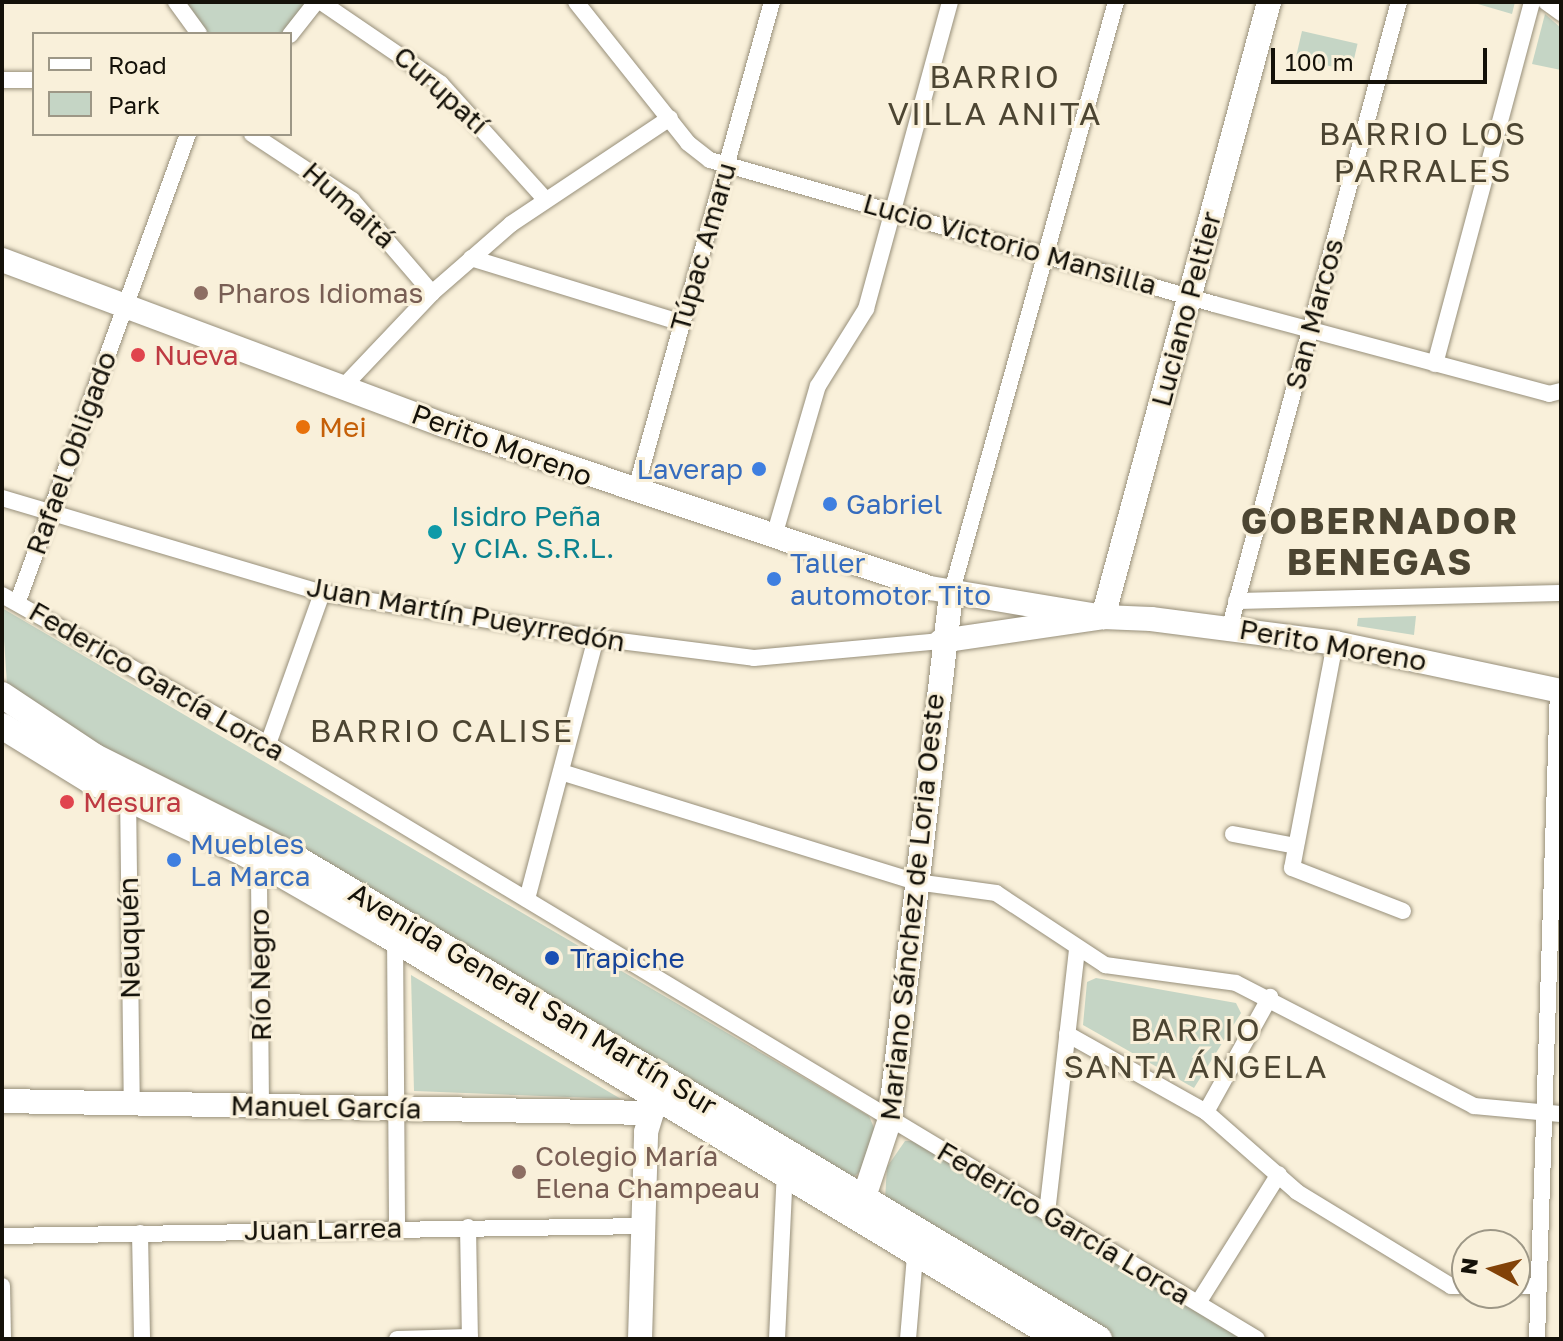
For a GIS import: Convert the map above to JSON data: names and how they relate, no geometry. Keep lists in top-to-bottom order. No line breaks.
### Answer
{"streets":{"main road":["Avenida General San Martín Sur"],"street":["Curupatí","Humaitá","Lucio Victorio Mansilla","Túpac Amaru","Luciano Peltier","San Marcos","Perito Moreno","Rafael Obligado","Juan Martín Pueyrredón","Federico García Lorca","Mariano Sánchez de Loria Oeste","Neuquén","Río Negro","Manuel García","Juan Larrea"]},"crossings":[["Lucio Victorio Mansilla","Túpac Amaru"],["Lucio Victorio Mansilla","Luciano Peltier"],["Lucio Victorio Mansilla","San Marcos"],["Túpac Amaru","Perito Moreno"],["Luciano Peltier","Perito Moreno"],["San Marcos","Perito Moreno"],["Perito Moreno","Rafael Obligado"],["Perito Moreno","Juan Martín Pueyrredón"],["Perito Moreno","Mariano Sánchez de Loria Oeste"],["Rafael Obligado","Juan Martín Pueyrredón"],["Rafael Obligado","Federico García Lorca"],["Juan Martín Pueyrredón","Mariano Sánchez de Loria Oeste"],["Federico García Lorca","Mariano Sánchez de Loria Oeste"],["Mariano Sánchez de Loria Oeste","Avenida General San Martín Sur"],["Neuquén","Avenida General San Martín Sur"],["Neuquén","Manuel García"],["Río Negro","Avenida General San Martín Sur"],["Río Negro","Manuel García"],["Avenida General San Martín Sur","Manuel García"]],"districts":["BARRIO VILLA ANITA","BARRIO LOS PARRALES","GOBERNADOR BENEGAS","BARRIO CALISE","BARRIO SANTA ÁNGELA"],"places":["Pharos Idiomas","Nueva","Mei","Laverap","Gabriel","Isidro Peña y CIA. S.R.L.","Taller automotor Tito","Mesura","Muebles La Marca","Trapiche","Colegio María Elena Champeau"],"legend":["Road","Park"],"scale_bar":"100 m","north":"left"}
